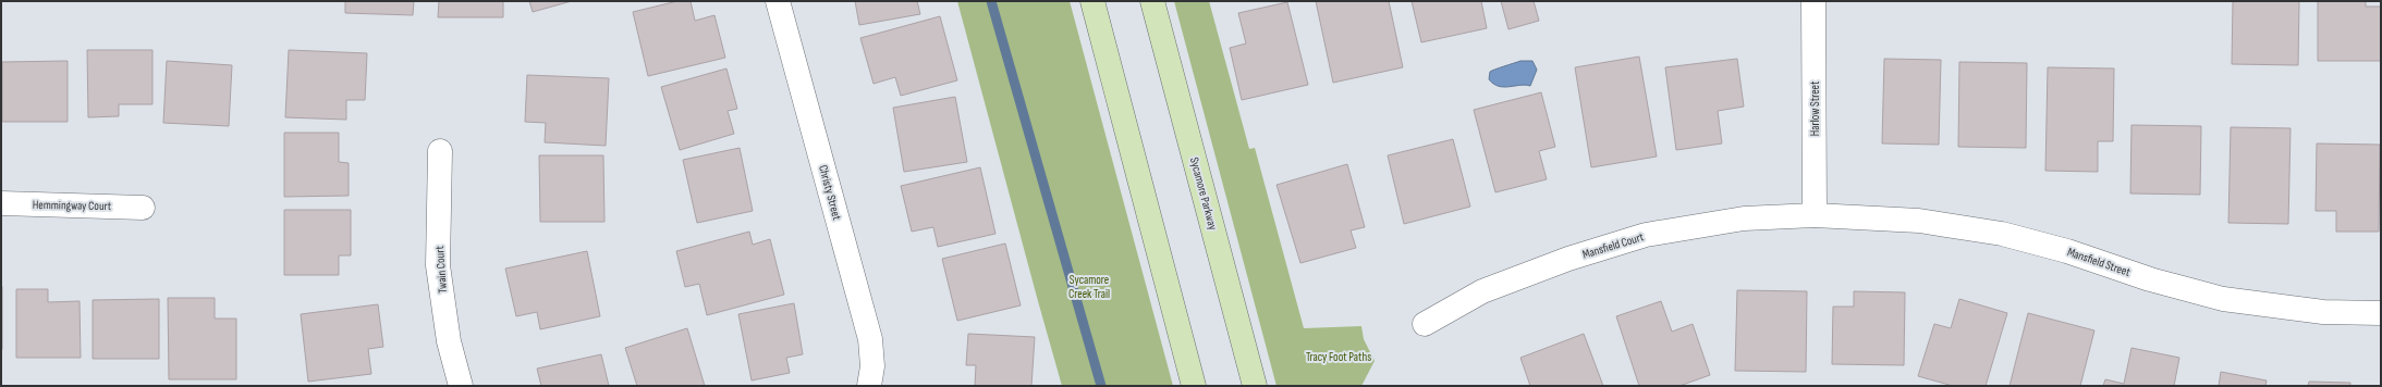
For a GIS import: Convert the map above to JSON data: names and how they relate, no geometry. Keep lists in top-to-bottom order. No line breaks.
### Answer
{"streets":{"main road":["Sycamore Parkway"],"street":["Harlow Street","Christy Street","Hemmingway Court","Mansfield Court","Mansfield Street","Twain Court"]},"crossings":[["Harlow Street","Mansfield Court"],["Harlow Street","Mansfield Street"],["Mansfield Court","Mansfield Street"]],"parks":["Sycamore Creek Trail","Tracy Foot Paths"]}
